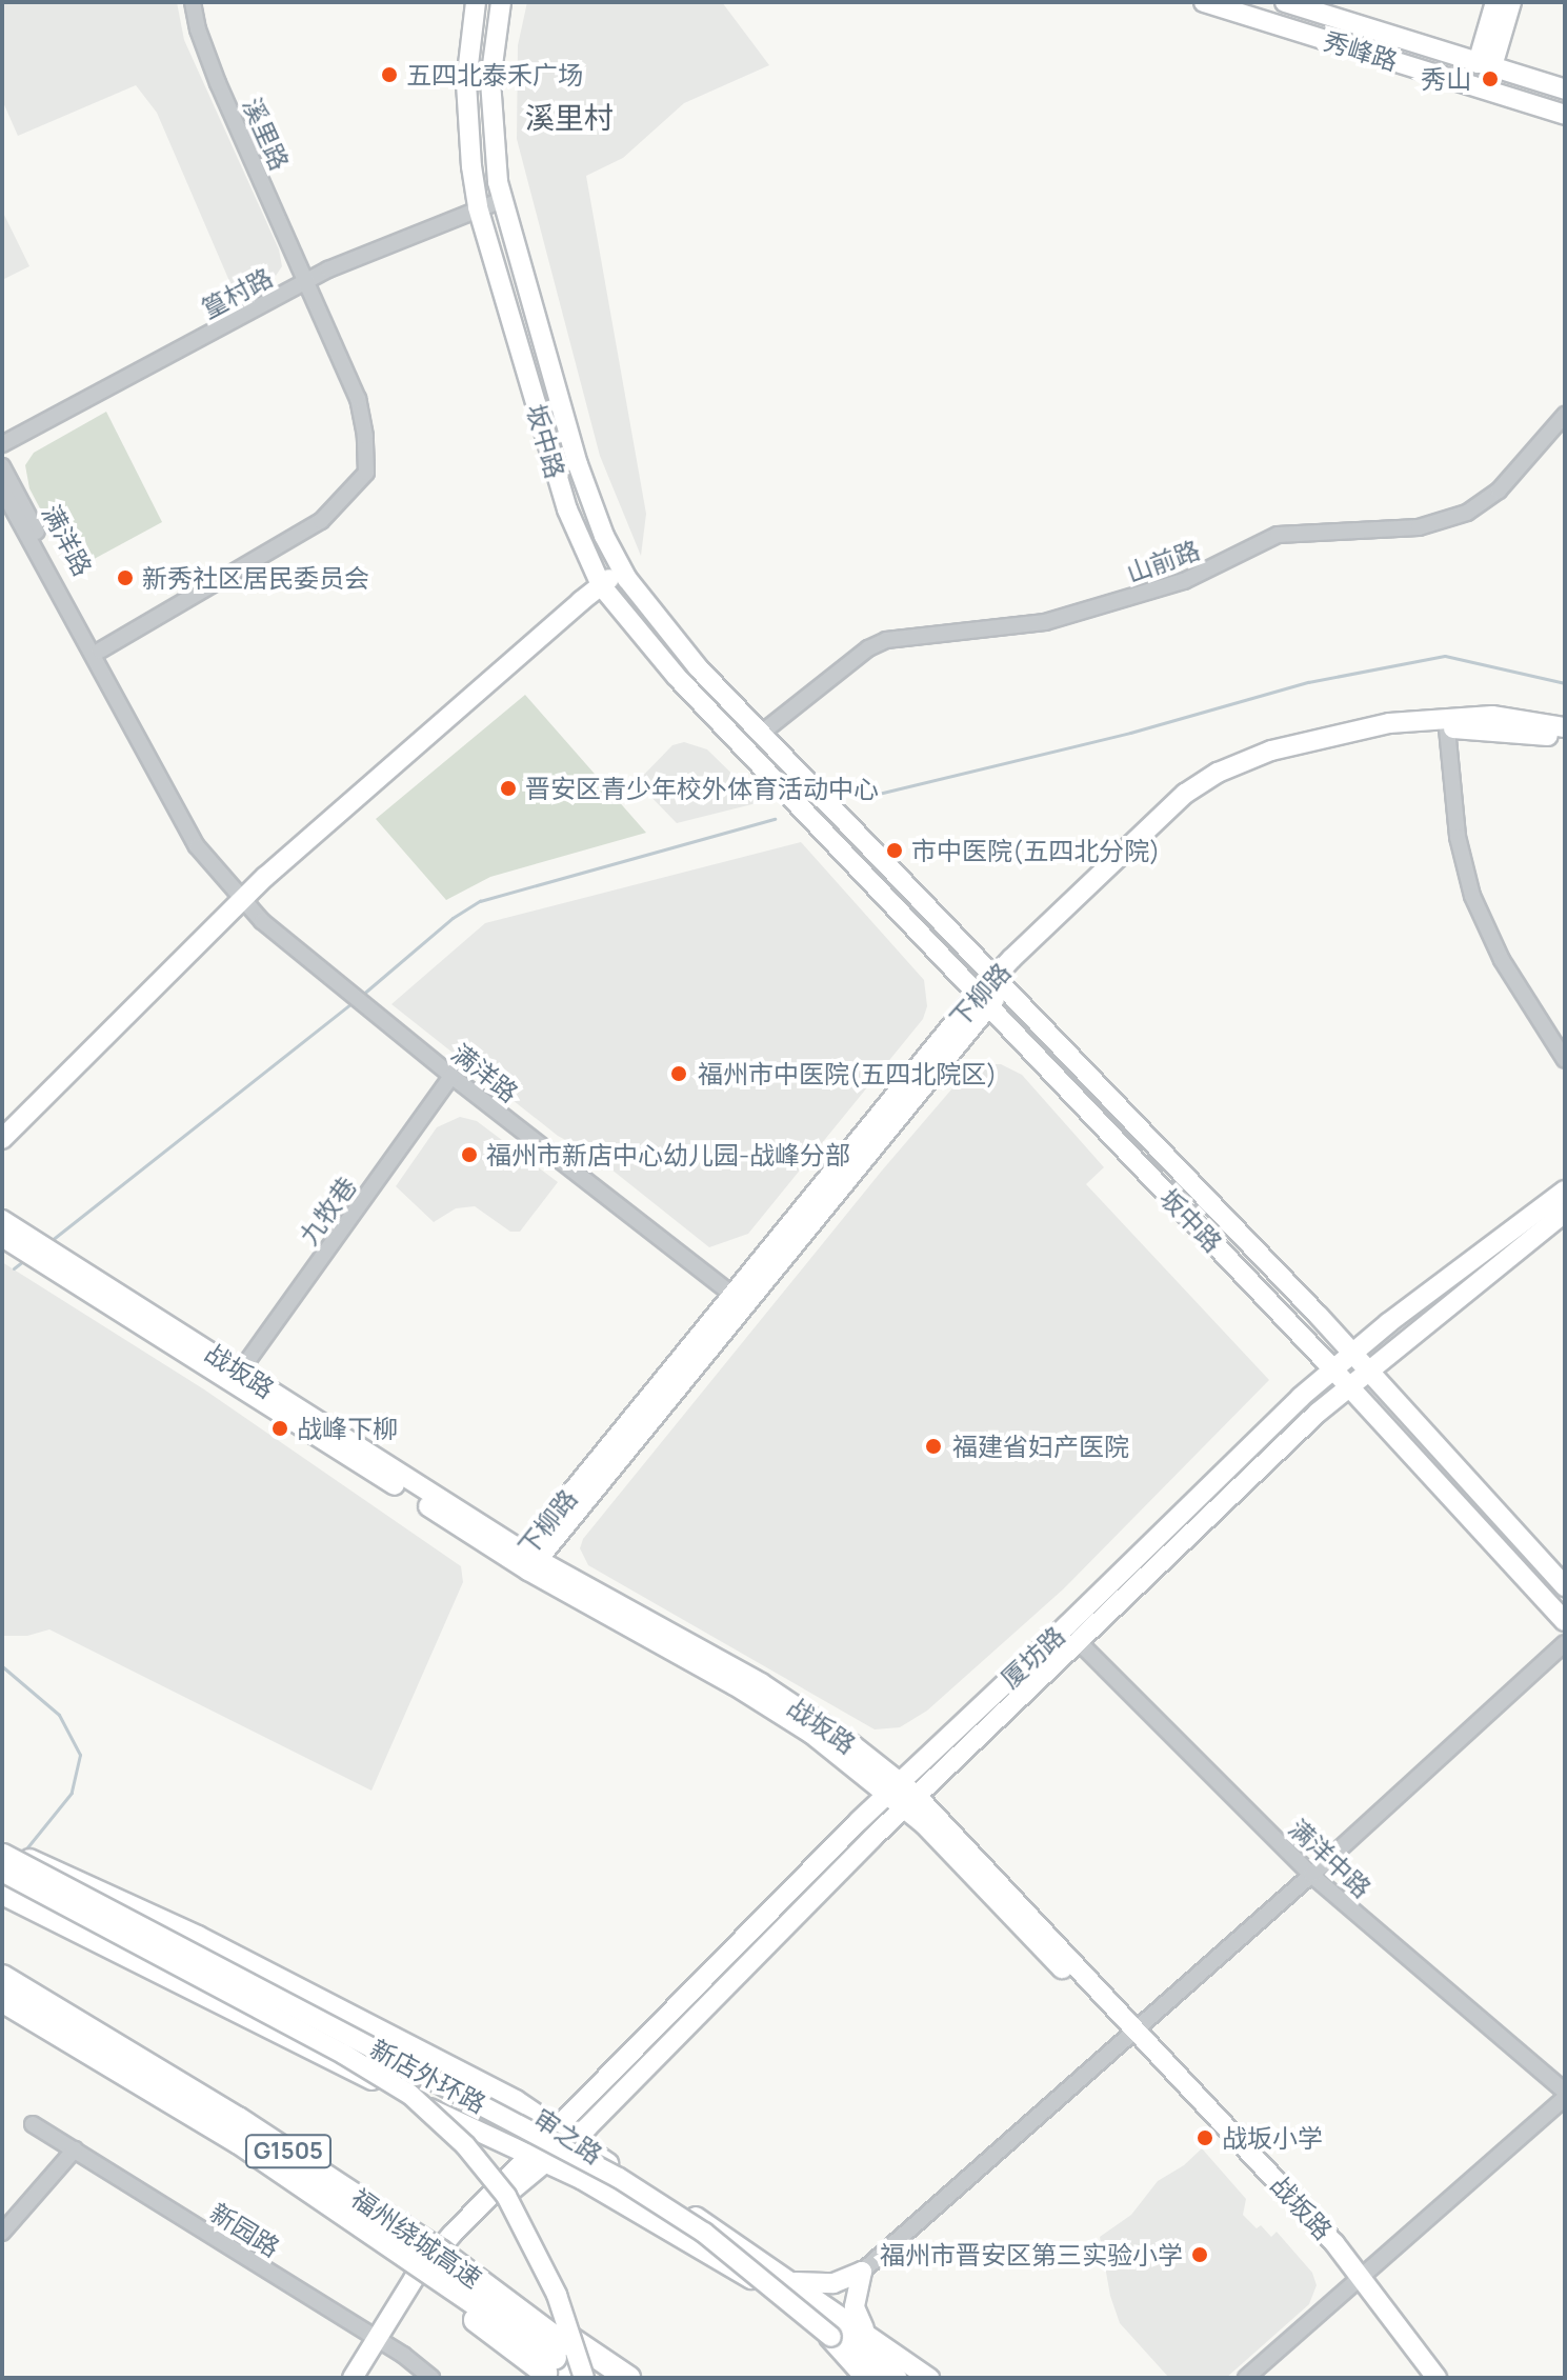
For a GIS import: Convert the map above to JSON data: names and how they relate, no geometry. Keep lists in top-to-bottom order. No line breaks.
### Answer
{"streets":{"highway":["G1505","福州绕城高速"],"main road":["秀峰路","坂中路","下柳路","战坂路","厦坊路","新店外环路","审之路"],"street":["溪里路","篁村路","满洋路","山前路","九牧巷","满洋中路","新园路"]},"crossings":[["溪里路","篁村路"],["溪里路","满洋路"],["篁村路","坂中路"],["坂中路","山前路"],["坂中路","下柳路"],["坂中路","厦坊路"],["满洋路","下柳路"],["满洋路","九牧巷"],["下柳路","战坂路"],["九牧巷","战坂路"],["战坂路","厦坊路"],["厦坊路","满洋中路"],["厦坊路","审之路"],["厦坊路","新园路"],["新店外环路","审之路"],["新店外环路","福州绕城高速"]],"districts":["溪里村"],"places":["五四北泰禾广场","秀山","新秀社区居民委员会","晋安区青少年校外体育活动中心","市中医院(五四北分院)","福州市中医院(五四北院区)","福州市新店中心幼儿园-战峰分部","战峰下柳","福建省妇产医院","战坂小学","福州市晋安区第三实验小学"]}
